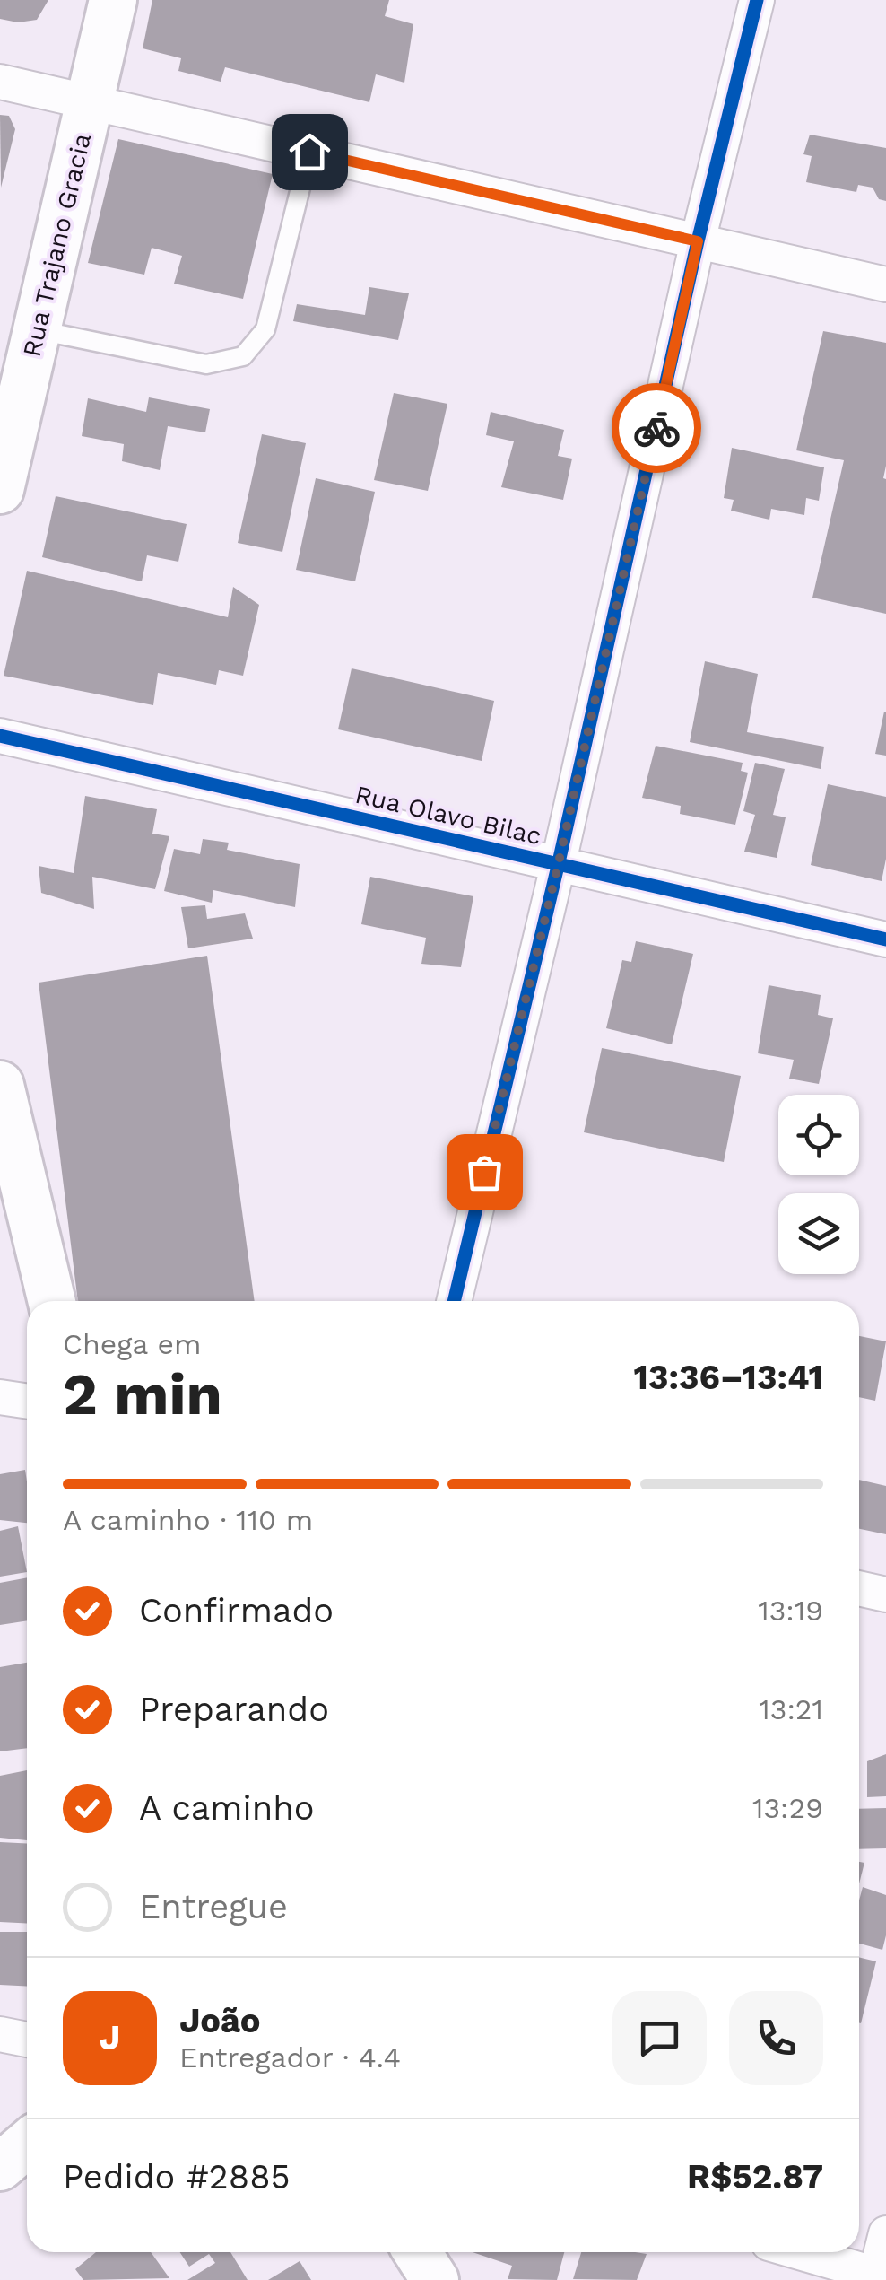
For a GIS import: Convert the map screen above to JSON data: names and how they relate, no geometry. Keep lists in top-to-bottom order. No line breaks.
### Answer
{"streets":{"main road":["Rua Trajano Gracia"],"street":["Rua Olavo Bilac"]},"page":{"heading":["2 min","Chega em","13:36–13:41"],"panel":["João","Entregador · 4.4","Pedido #2885","R$52.87"],"bar":"A caminho · 110 m","list":[["Confirmado","13:19"],["Preparando","13:21"],["A caminho","13:29"],"Entregue"],"round":"J"}}
